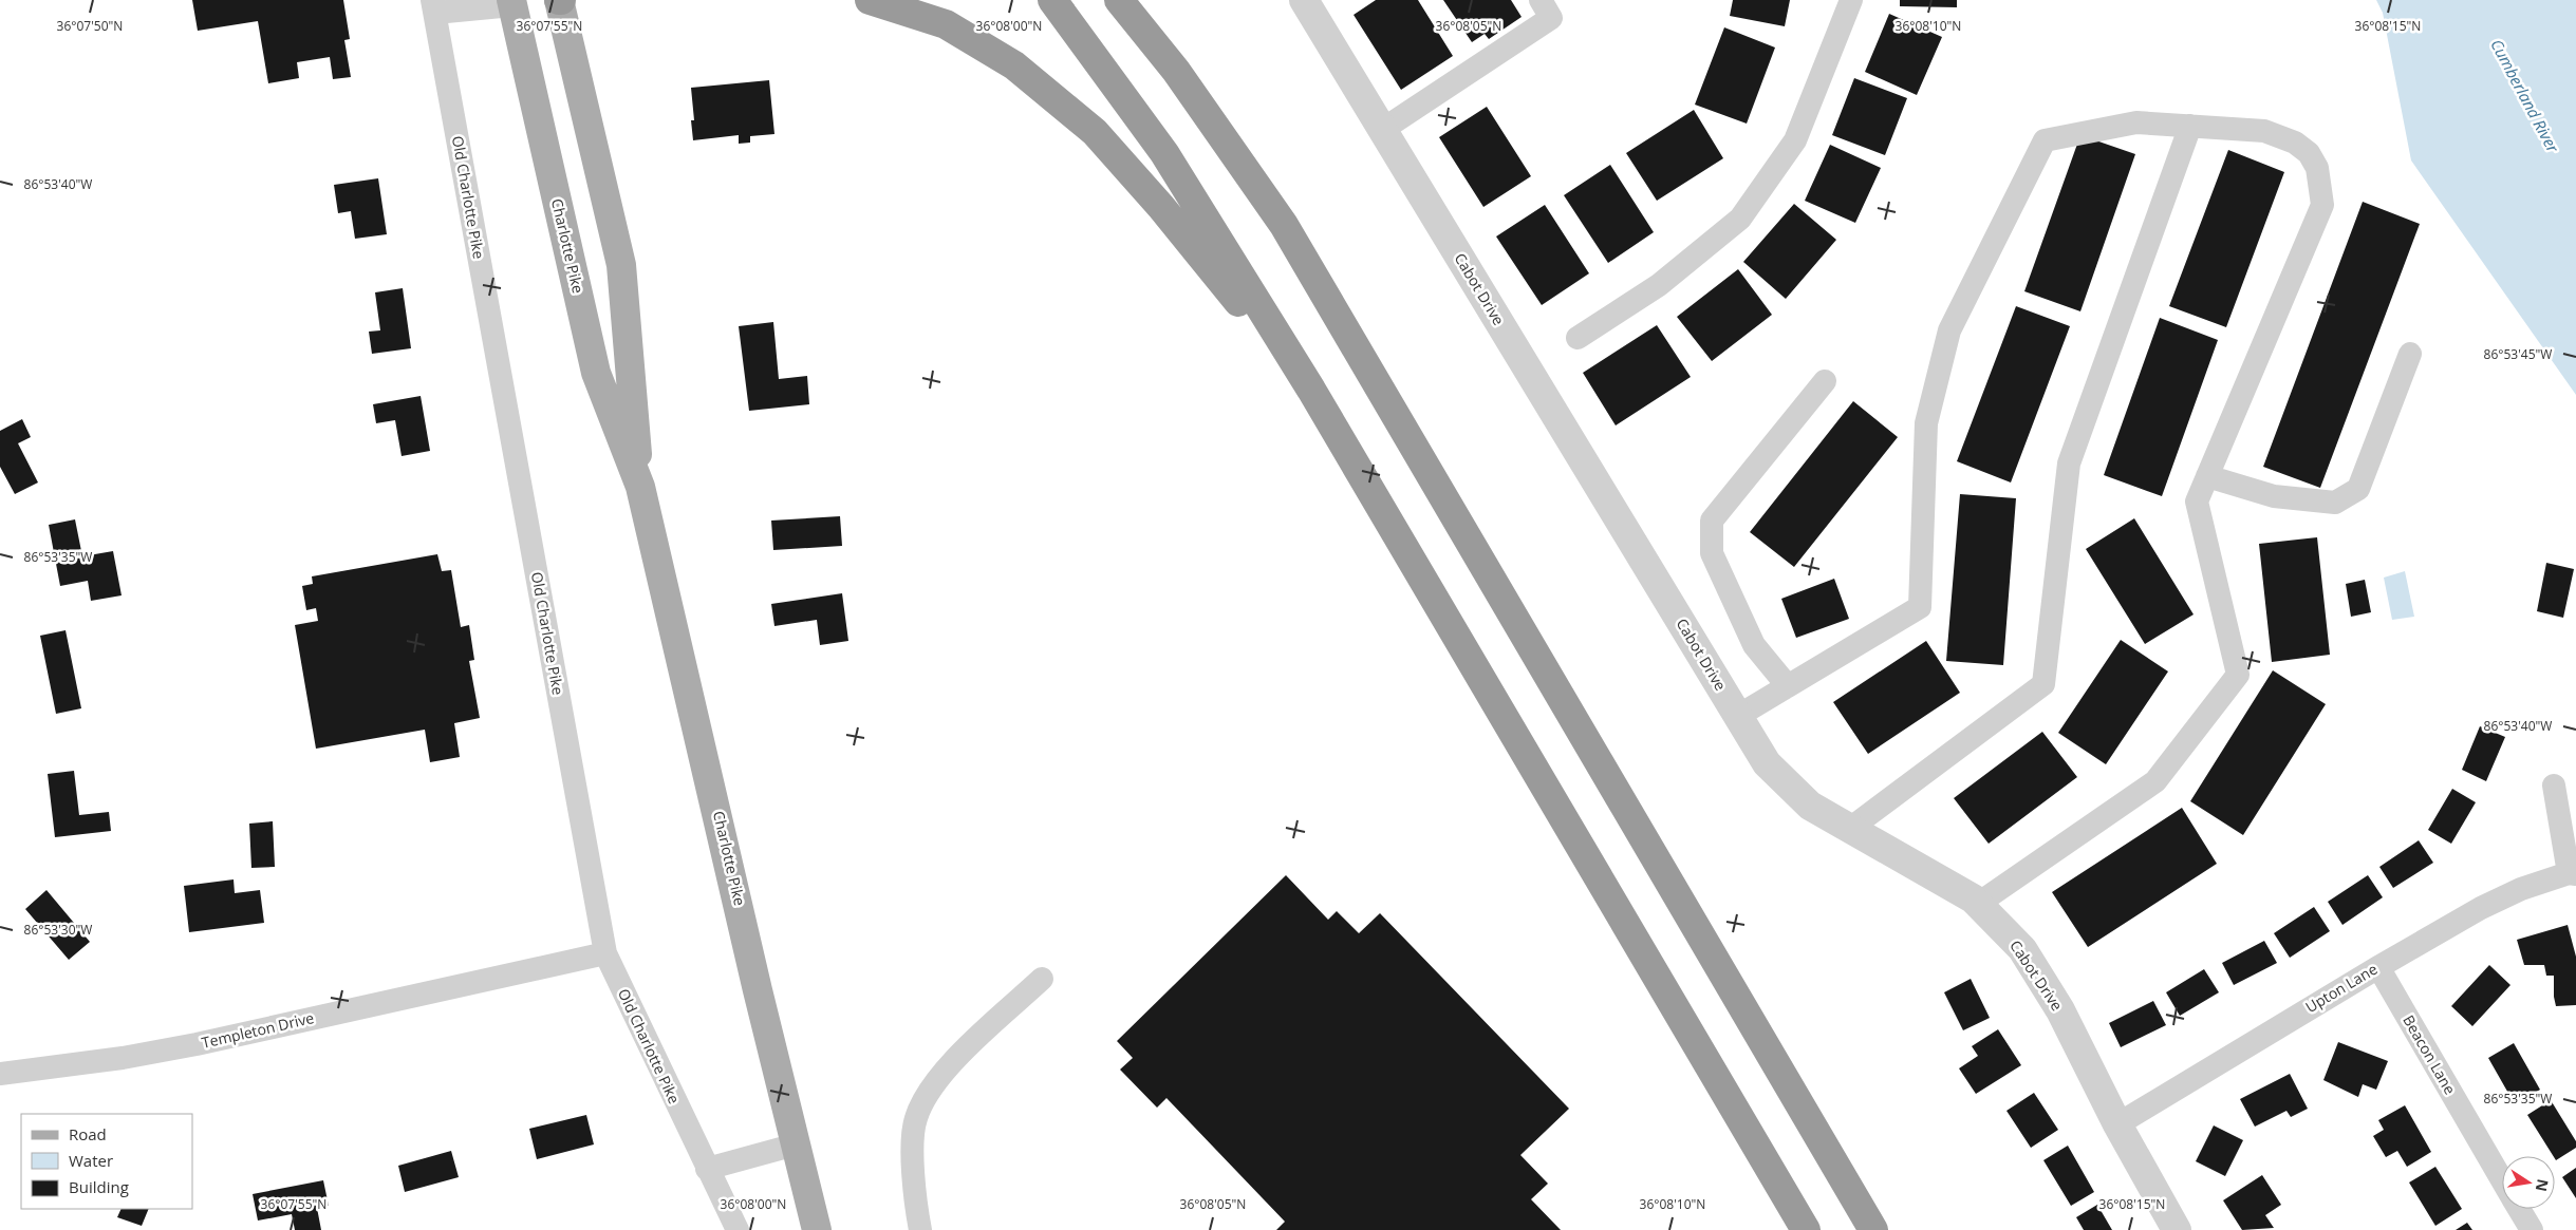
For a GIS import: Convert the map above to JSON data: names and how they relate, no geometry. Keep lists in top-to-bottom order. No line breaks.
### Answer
{"streets":{"main road":["Charlotte Pike"],"street":["Old Charlotte Pike","Cabot Drive","Upton Lane","Templeton Drive","Beacon Lane"]},"crossings":[["Old Charlotte Pike","Templeton Drive"],["Cabot Drive","Upton Lane"],["Upton Lane","Beacon Lane"]],"water":["Cumberland River"],"legend":["Road","Water","Building"],"north":"right","coordinates":["36°07'50\"N","36°07'55\"N","36°08'00\"N","36°08'05\"N","36°08'10\"N","36°08'15\"N","86°53'40\"W","86°53'45\"W","86°53'35\"W","86°53'30\"W"]}
